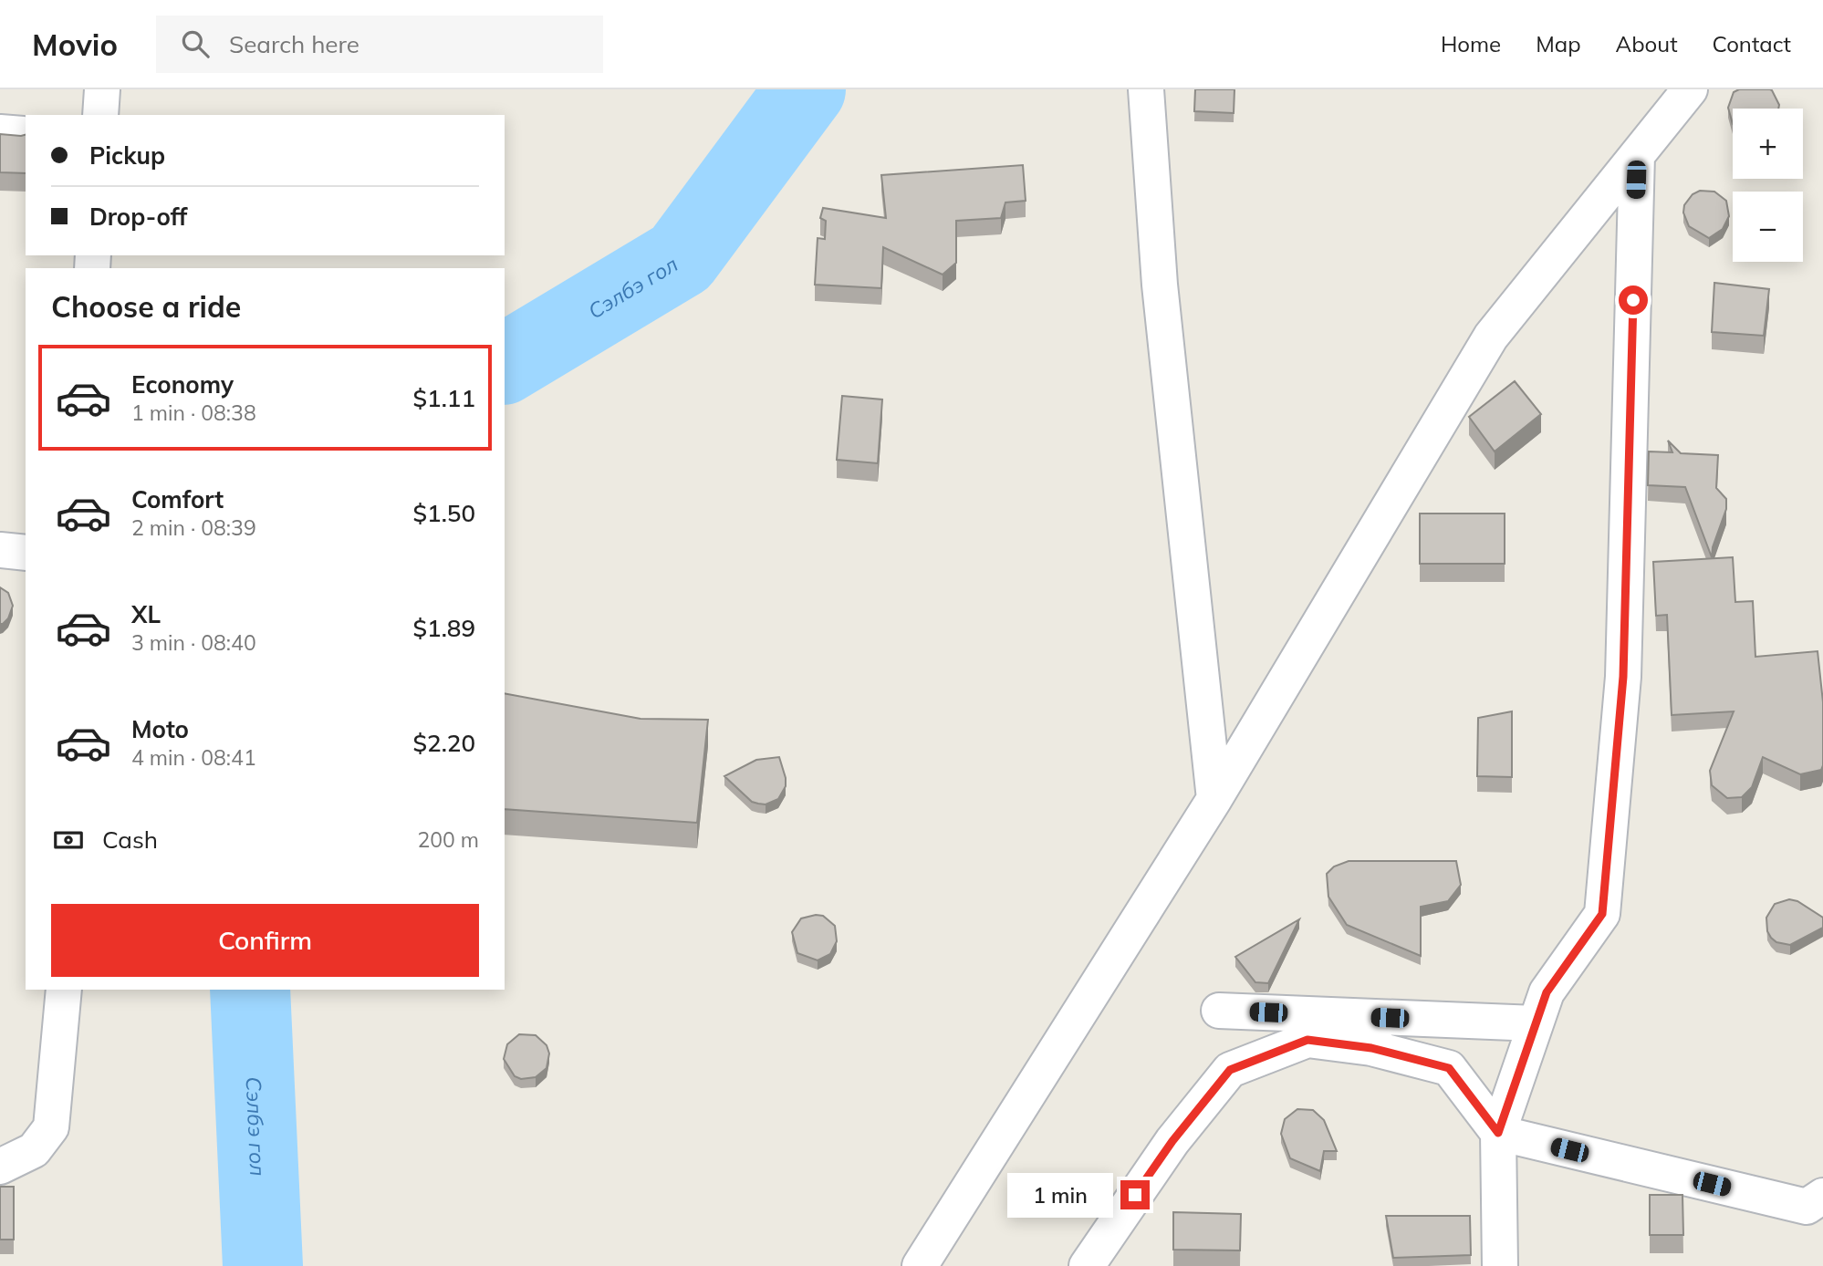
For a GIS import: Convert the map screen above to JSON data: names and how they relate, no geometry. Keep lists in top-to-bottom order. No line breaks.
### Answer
{"water":["Сэлбэ гол"],"page":{"header":"Movio","search":"Search here","nav":["Home","Map","About","Contact"],"map_buttons":["+","−"],"banner":["Pickup","Drop-off"],"heading":"Choose a ride","list":[{"name":"Economy","note":"1 min · 08:38","value":"$1.11"},{"name":"Comfort","note":"2 min · 08:39","value":"$1.50"},{"name":"XL","note":"3 min · 08:40","value":"$1.89"},{"name":"Moto","note":"4 min · 08:41","value":"$2.20"}],"pay":["Cash","200 m"],"buttons":"Confirm","bubble":"1 min"}}
